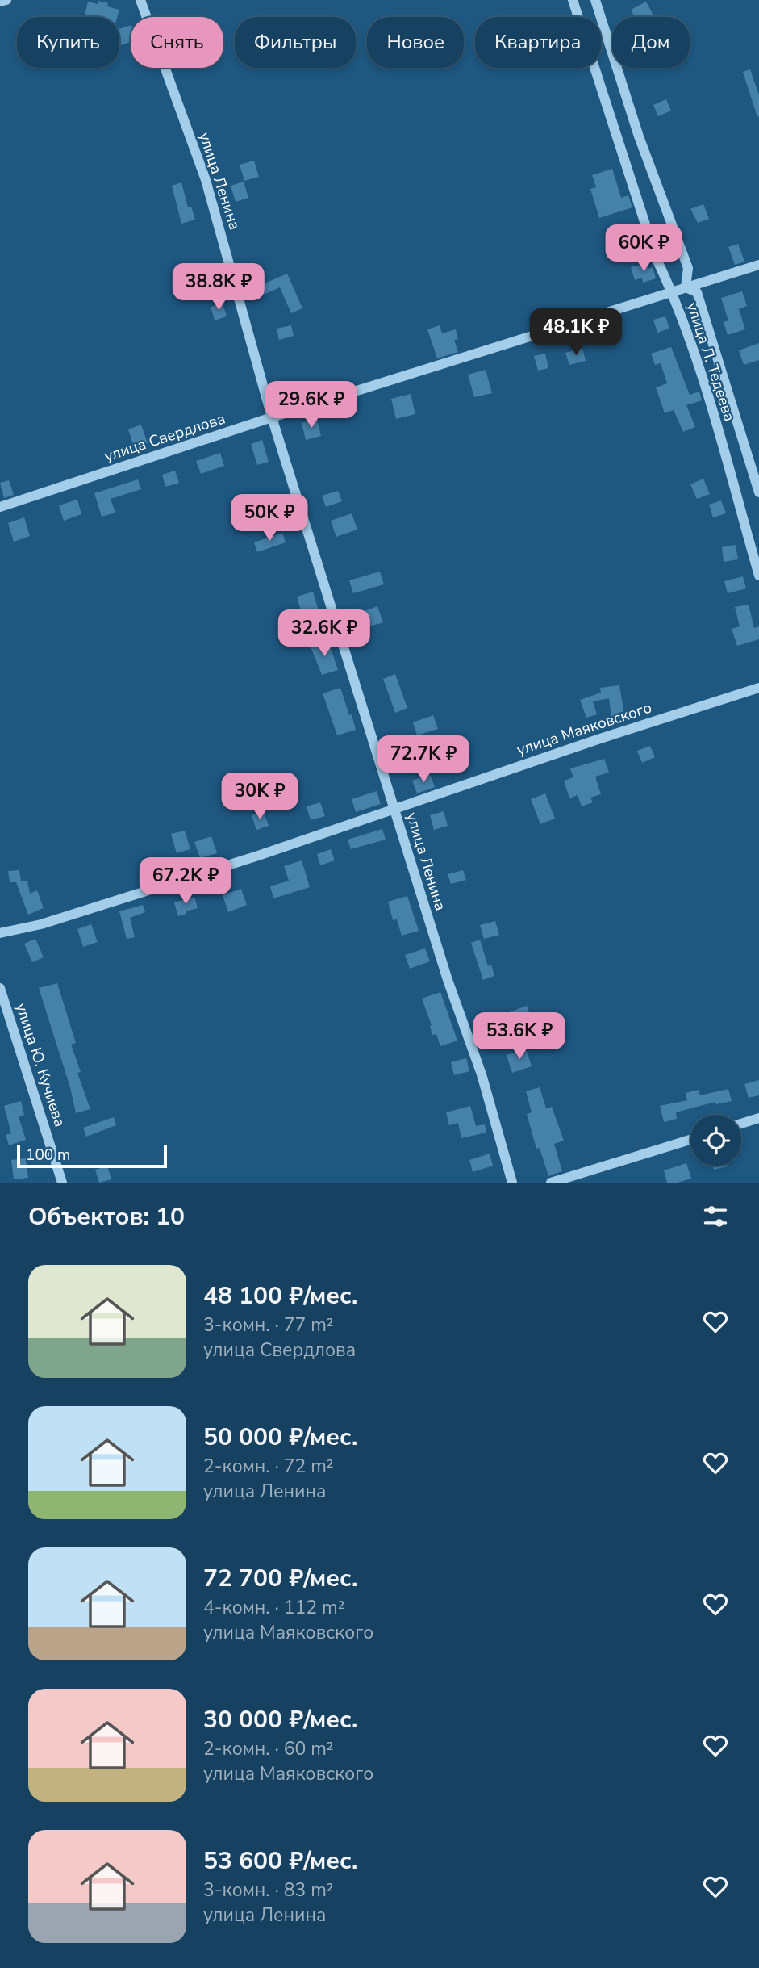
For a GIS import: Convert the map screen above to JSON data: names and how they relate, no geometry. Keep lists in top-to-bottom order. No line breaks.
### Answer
{"streets":{"street":["улица Ленина","улица Л. Тедеева","улица Свердлова","улица Маяковского","улица Ю. Кучиева"]},"crossings":[["улица Ленина","улица Свердлова"],["улица Ленина","улица Маяковского"],["улица Л. Тедеева","улица Свердлова"]],"scale_bar":"100 m","page":{"chip":["Купить","Снять","Фильтры","Новое","Квартира","Дом"],"price":["60K ₽","38.8K ₽","48.1K ₽","29.6K ₽","50K ₽","32.6K ₽","72.7K ₽","30K ₽","67.2K ₽","53.6K ₽"],"scale":"100 m","heading":"Объектов: 10","list":[{"name":"48 100 ₽/мес.","note":"3-комн. · 77 m² · улица Свердлова"},{"name":"50 000 ₽/мес.","note":"2-комн. · 72 m² · улица Ленина"},{"name":"72 700 ₽/мес.","note":"4-комн. · 112 m² · улица Маяковского"},{"name":"30 000 ₽/мес.","note":"2-комн. · 60 m² · улица Маяковского"},{"name":"53 600 ₽/мес.","note":"3-комн. · 83 m² · улица Ленина"}]}}
